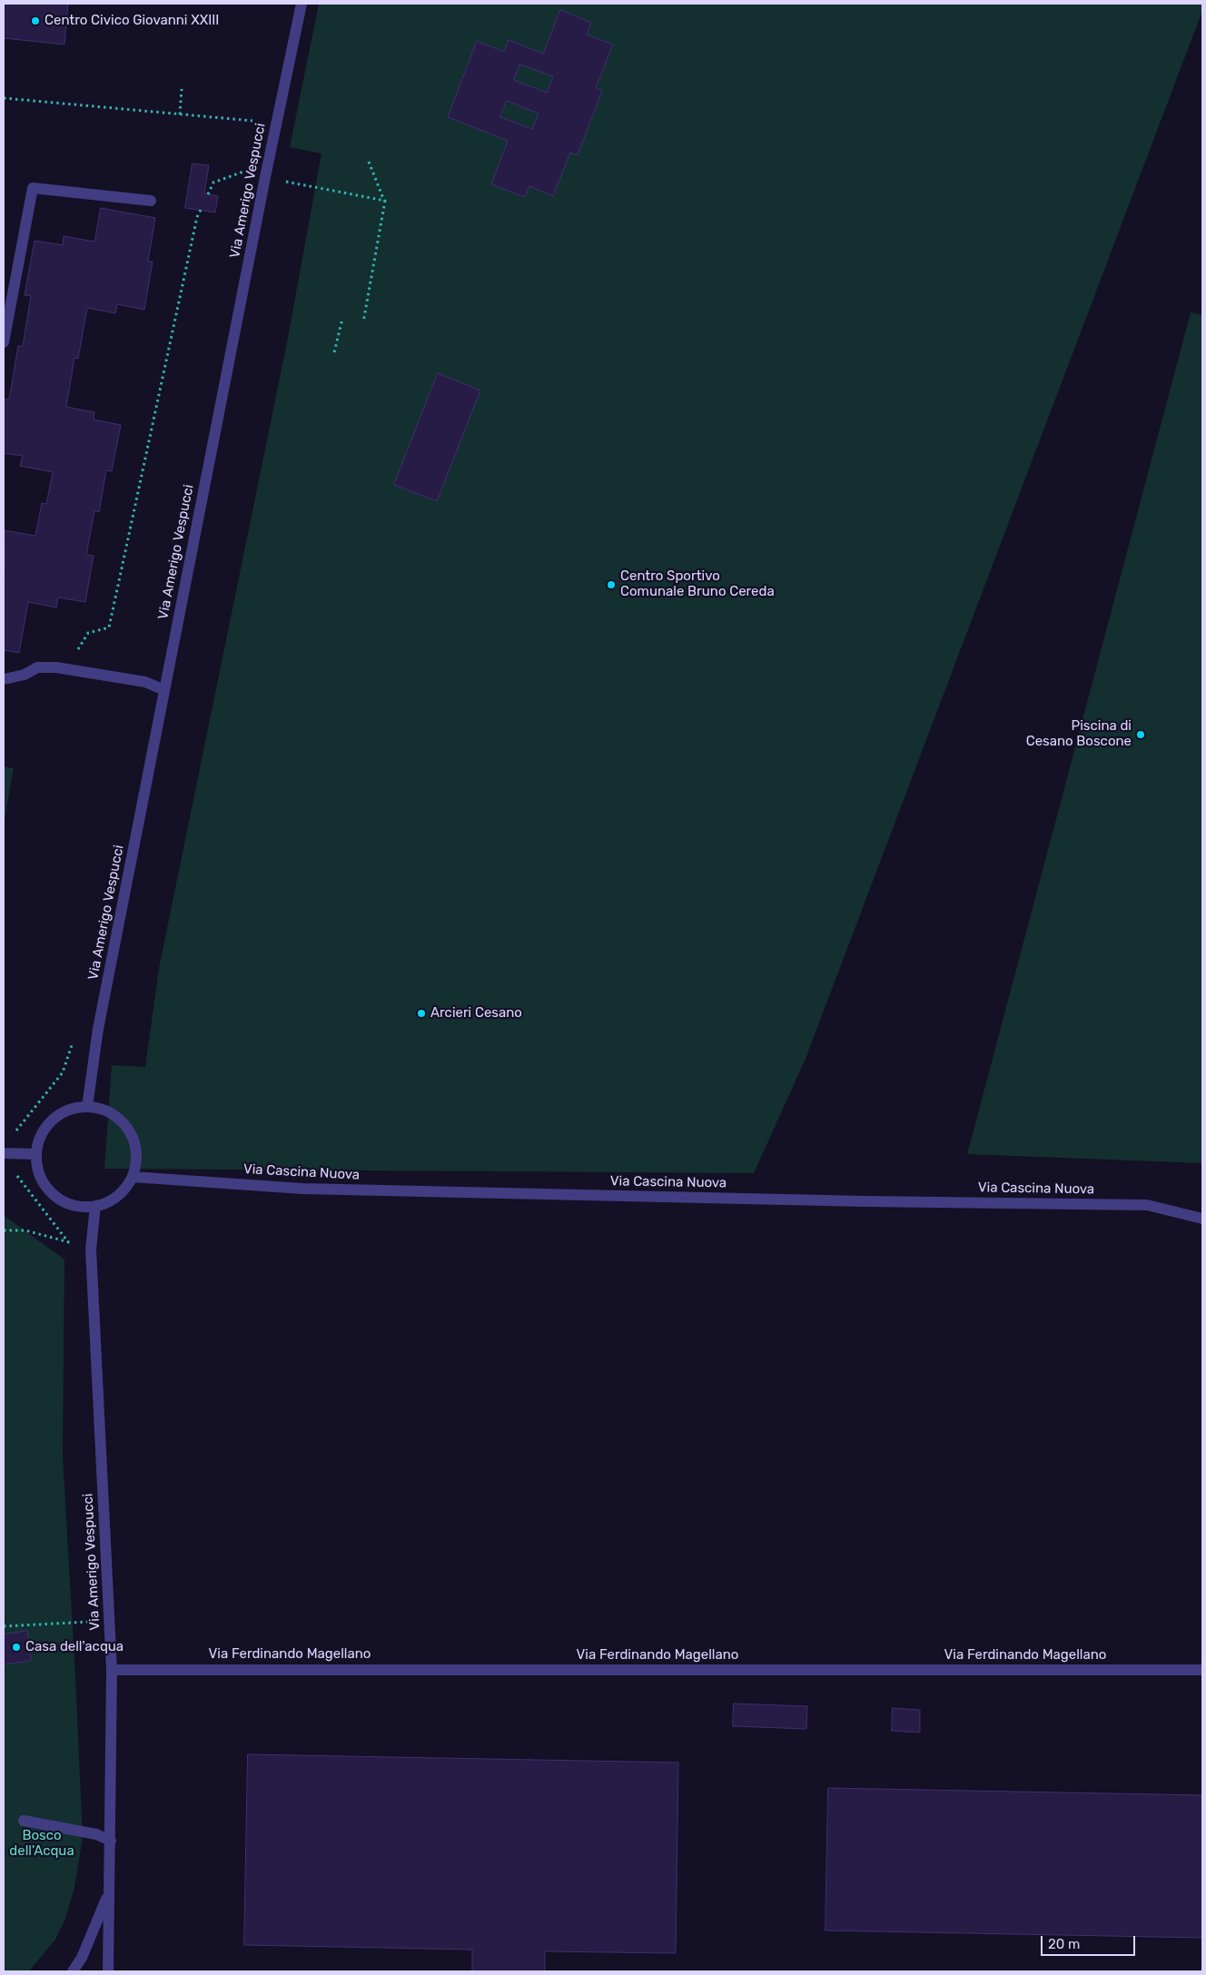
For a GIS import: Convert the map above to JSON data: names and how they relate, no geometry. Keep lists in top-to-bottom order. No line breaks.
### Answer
{"streets":{"street":["Via Amerigo Vespucci","Via Cascina Nuova","Via Ferdinando Magellano"]},"crossings":[["Via Amerigo Vespucci","Via Cascina Nuova"],["Via Amerigo Vespucci","Via Ferdinando Magellano"]],"parks":["Bosco dell'Acqua"],"places":["Centro Civico Giovanni XXIII","Centro Sportivo Comunale Bruno Cereda","Piscina di Cesano Boscone","Arcieri Cesano","Casa dell'acqua"],"scale_bar":"20 m"}
